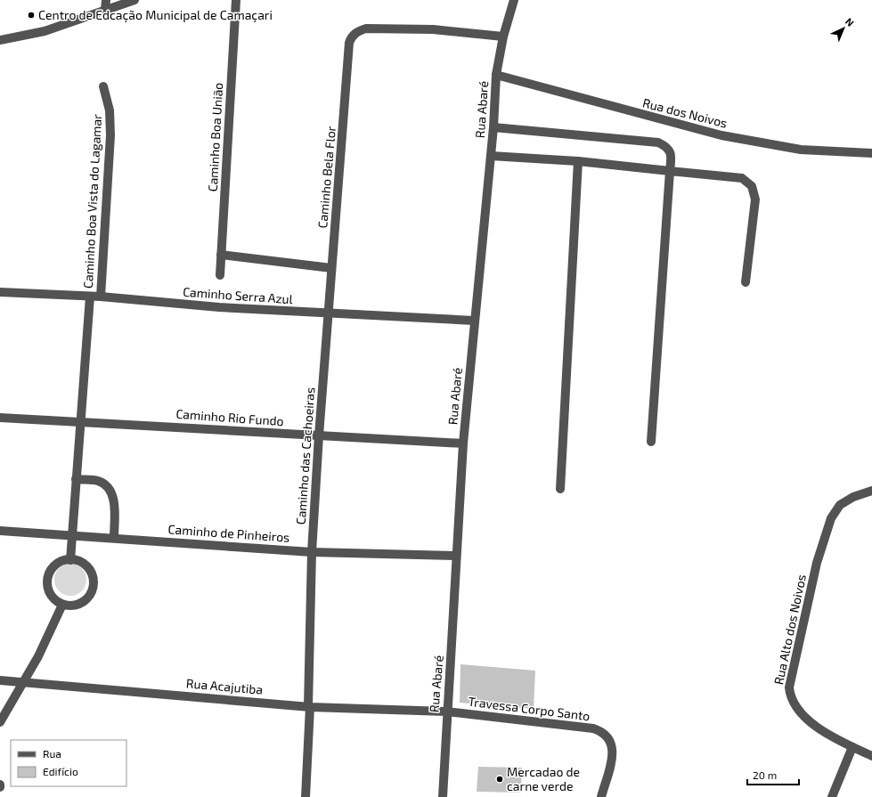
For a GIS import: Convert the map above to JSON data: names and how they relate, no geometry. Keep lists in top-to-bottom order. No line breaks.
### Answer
{"streets":{"street":["Rua Abaré","Rua dos Noivos","Caminho Boa União","Caminho Bela Flor","Caminho Boa Vista do Lagamar","Caminho Serra Azul","Caminho Rio Fundo","Caminho das Cachoeiras","Caminho de Pinheiros","Rua Alto dos Noivos","Rua Acajutiba","Travessa Corpo Santo"]},"crossings":[["Rua Abaré","Rua dos Noivos"],["Rua Abaré","Caminho Bela Flor"],["Rua Abaré","Caminho Serra Azul"],["Rua Abaré","Caminho Rio Fundo"],["Rua Abaré","Caminho de Pinheiros"],["Rua Abaré","Rua Acajutiba"],["Rua Abaré","Travessa Corpo Santo"],["Caminho Bela Flor","Caminho Serra Azul"],["Caminho Bela Flor","Caminho das Cachoeiras"],["Caminho Boa Vista do Lagamar","Caminho Serra Azul"],["Caminho Serra Azul","Caminho das Cachoeiras"],["Caminho Rio Fundo","Caminho das Cachoeiras"],["Caminho das Cachoeiras","Caminho de Pinheiros"],["Caminho das Cachoeiras","Rua Acajutiba"],["Rua Acajutiba","Travessa Corpo Santo"]],"places":["Centro de Edcação Municipal de Camaçari","Mercadao de carne verde"],"legend":["Rua","Edifício"],"scale_bar":"20 m","north":"top right"}
